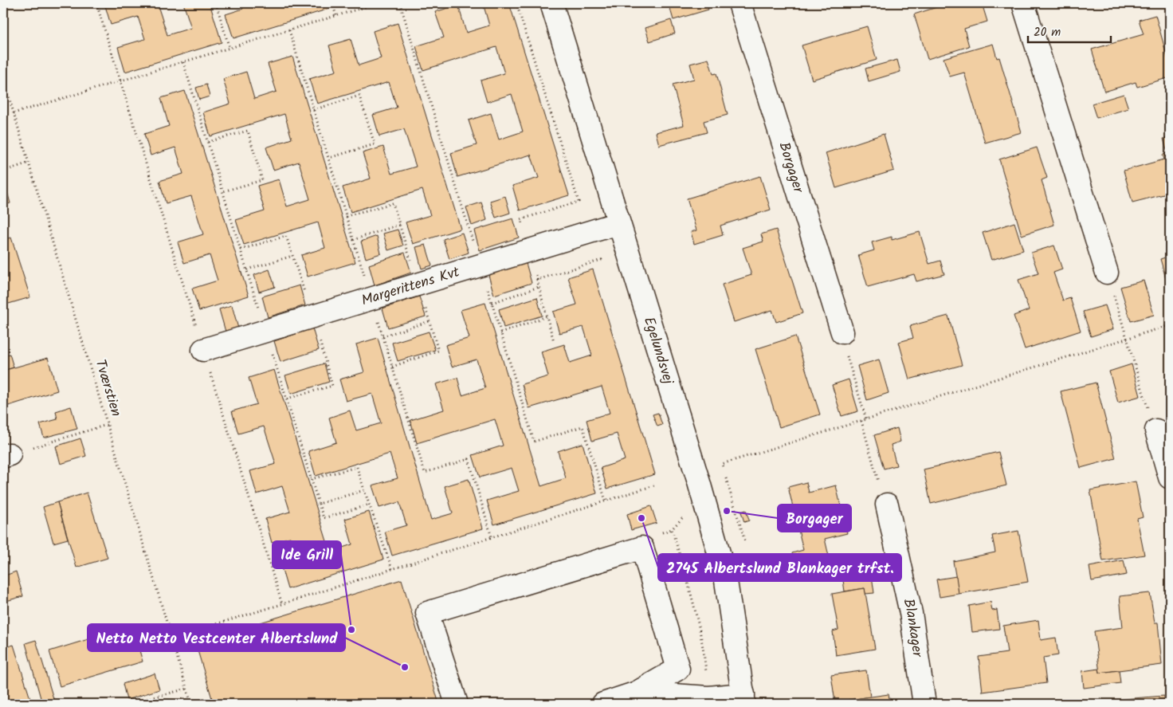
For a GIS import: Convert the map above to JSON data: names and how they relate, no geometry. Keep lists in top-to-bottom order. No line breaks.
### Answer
{"streets":{"street":["Borgager","Margerittens Kvt","Egelundsvej","Blankager"],"path":["Tværstien"]},"crossings":[["Margerittens Kvt","Egelundsvej"]],"places":["Borgager","2745 Albertslund Blankager trfst.","Ide Grill","Netto Netto Vestcenter Albertslund"],"scale_bar":"20 m"}
